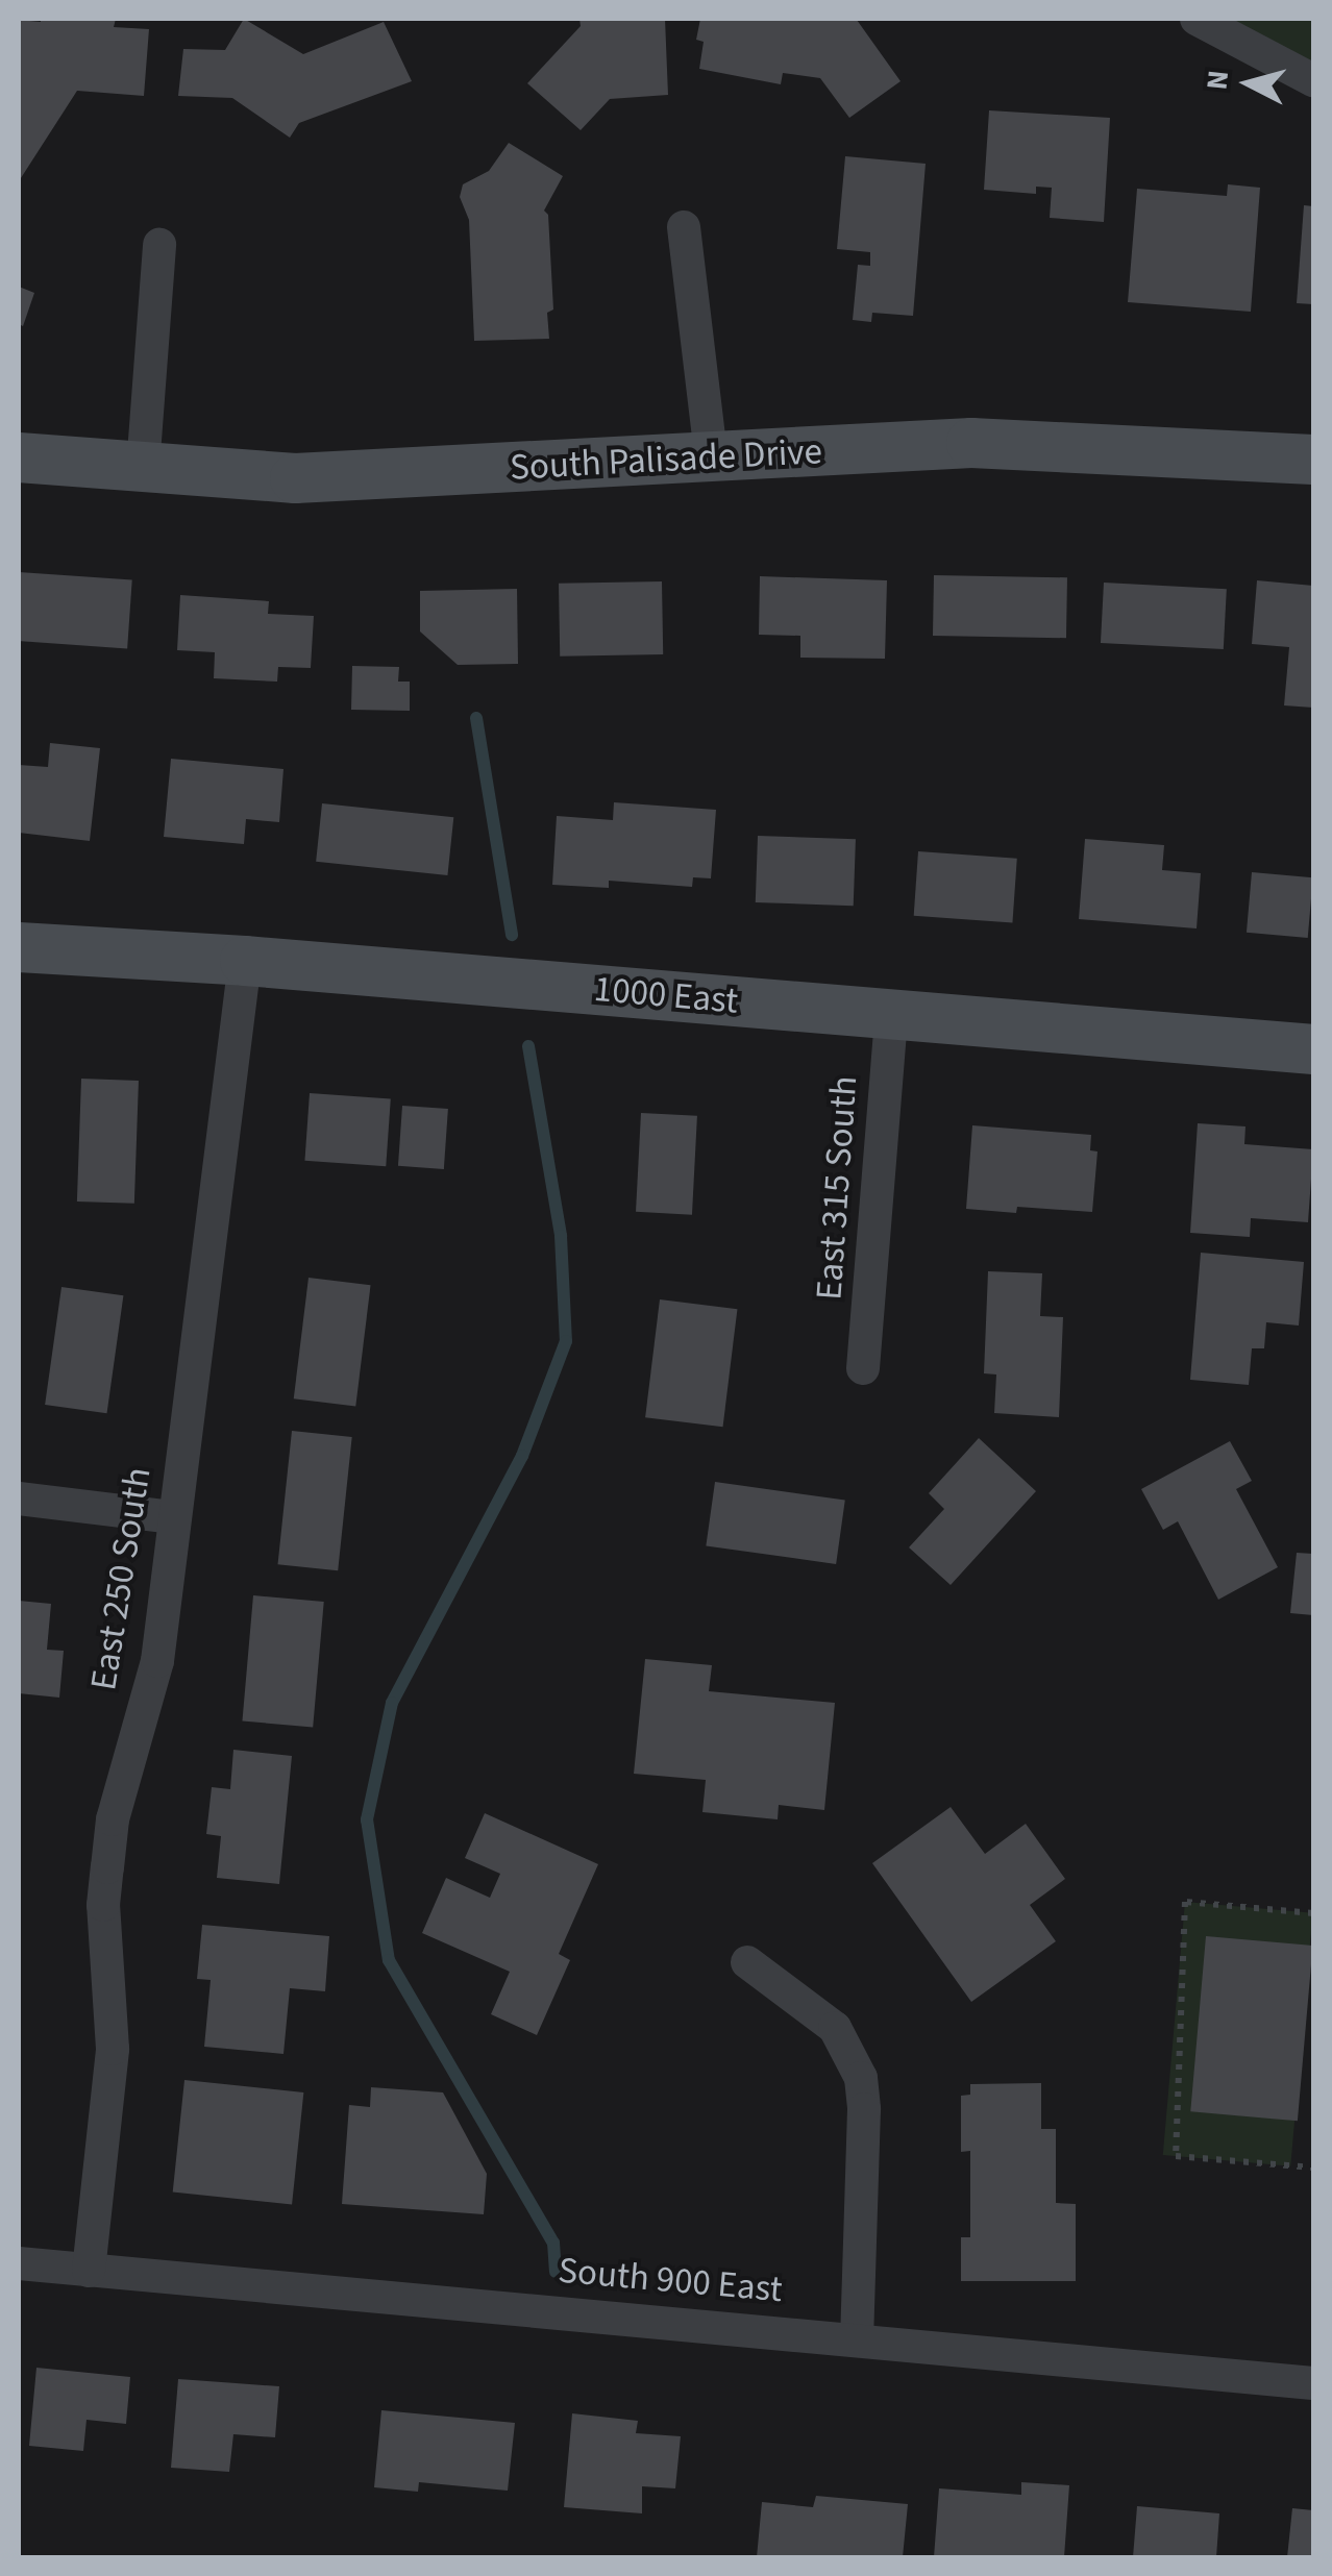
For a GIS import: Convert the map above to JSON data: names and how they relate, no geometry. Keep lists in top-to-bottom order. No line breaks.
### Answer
{"streets":{"street":["South Palisade Drive","1000 East","East 315 South","East 250 South","South 900 East"]},"crossings":[["1000 East","East 315 South"],["1000 East","East 250 South"],["East 250 South","South 900 East"]],"north":"left"}
